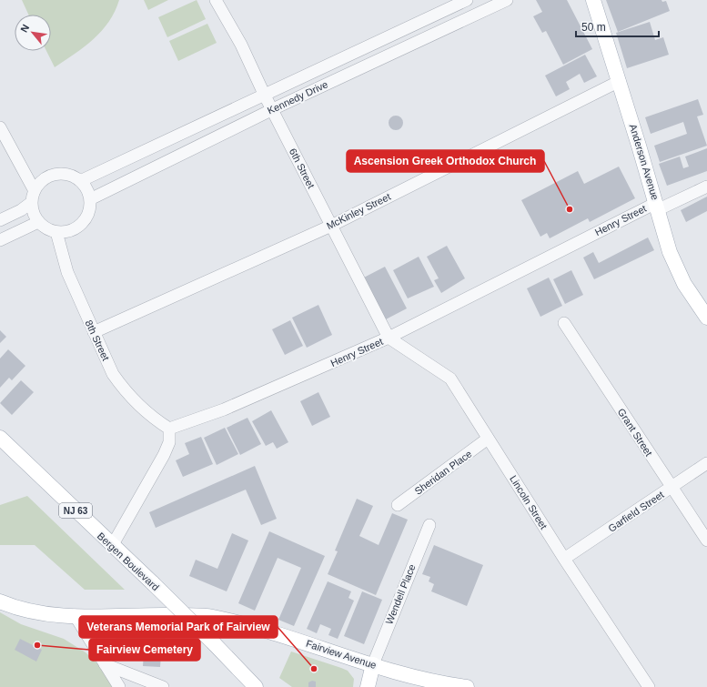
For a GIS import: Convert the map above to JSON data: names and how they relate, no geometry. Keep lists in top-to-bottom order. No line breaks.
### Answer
{"streets":{"main road":["Anderson Avenue","NJ 63","Bergen Boulevard","Fairview Avenue"],"street":["Kennedy Drive","6th Street","McKinley Street","Henry Street","8th Street","Grant Street","Sheridan Place","Lincoln Street","Garfield Street","Wendell Place"]},"crossings":[["Kennedy Drive","6th Street"],["Kennedy Drive","8th Street"],["Anderson Avenue","McKinley Street"],["Anderson Avenue","Henry Street"],["6th Street","McKinley Street"],["6th Street","Henry Street"],["6th Street","Lincoln Street"],["McKinley Street","8th Street"],["Henry Street","8th Street"],["Henry Street","Lincoln Street"],["Grant Street","Garfield Street"],["Sheridan Place","Lincoln Street"],["Lincoln Street","Garfield Street"],["Wendell Place","Fairview Avenue"]],"places":["Ascension Greek Orthodox Church","Fairview Cemetery","Veterans Memorial Park of Fairview"],"scale_bar":"50 m","north":"top left"}
